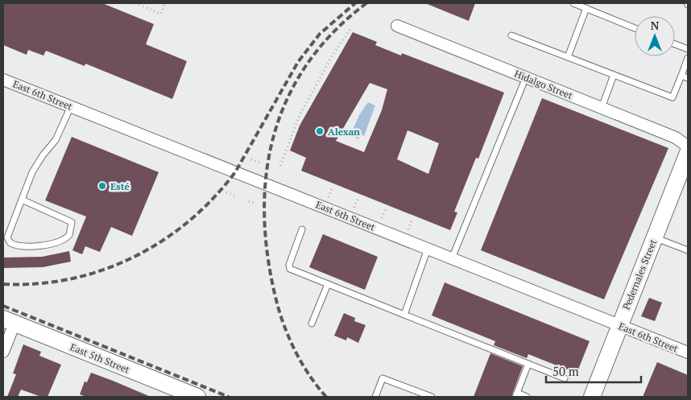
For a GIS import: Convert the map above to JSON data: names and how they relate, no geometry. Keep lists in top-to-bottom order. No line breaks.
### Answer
{"streets":{"street":["Hidalgo Street","East 6th Street","Pedernales Street","East 5th Street"]},"crossings":[["East 6th Street","Pedernales Street"]],"places":["Alexan","Esté"],"scale_bar":"50 m","north":"top"}
